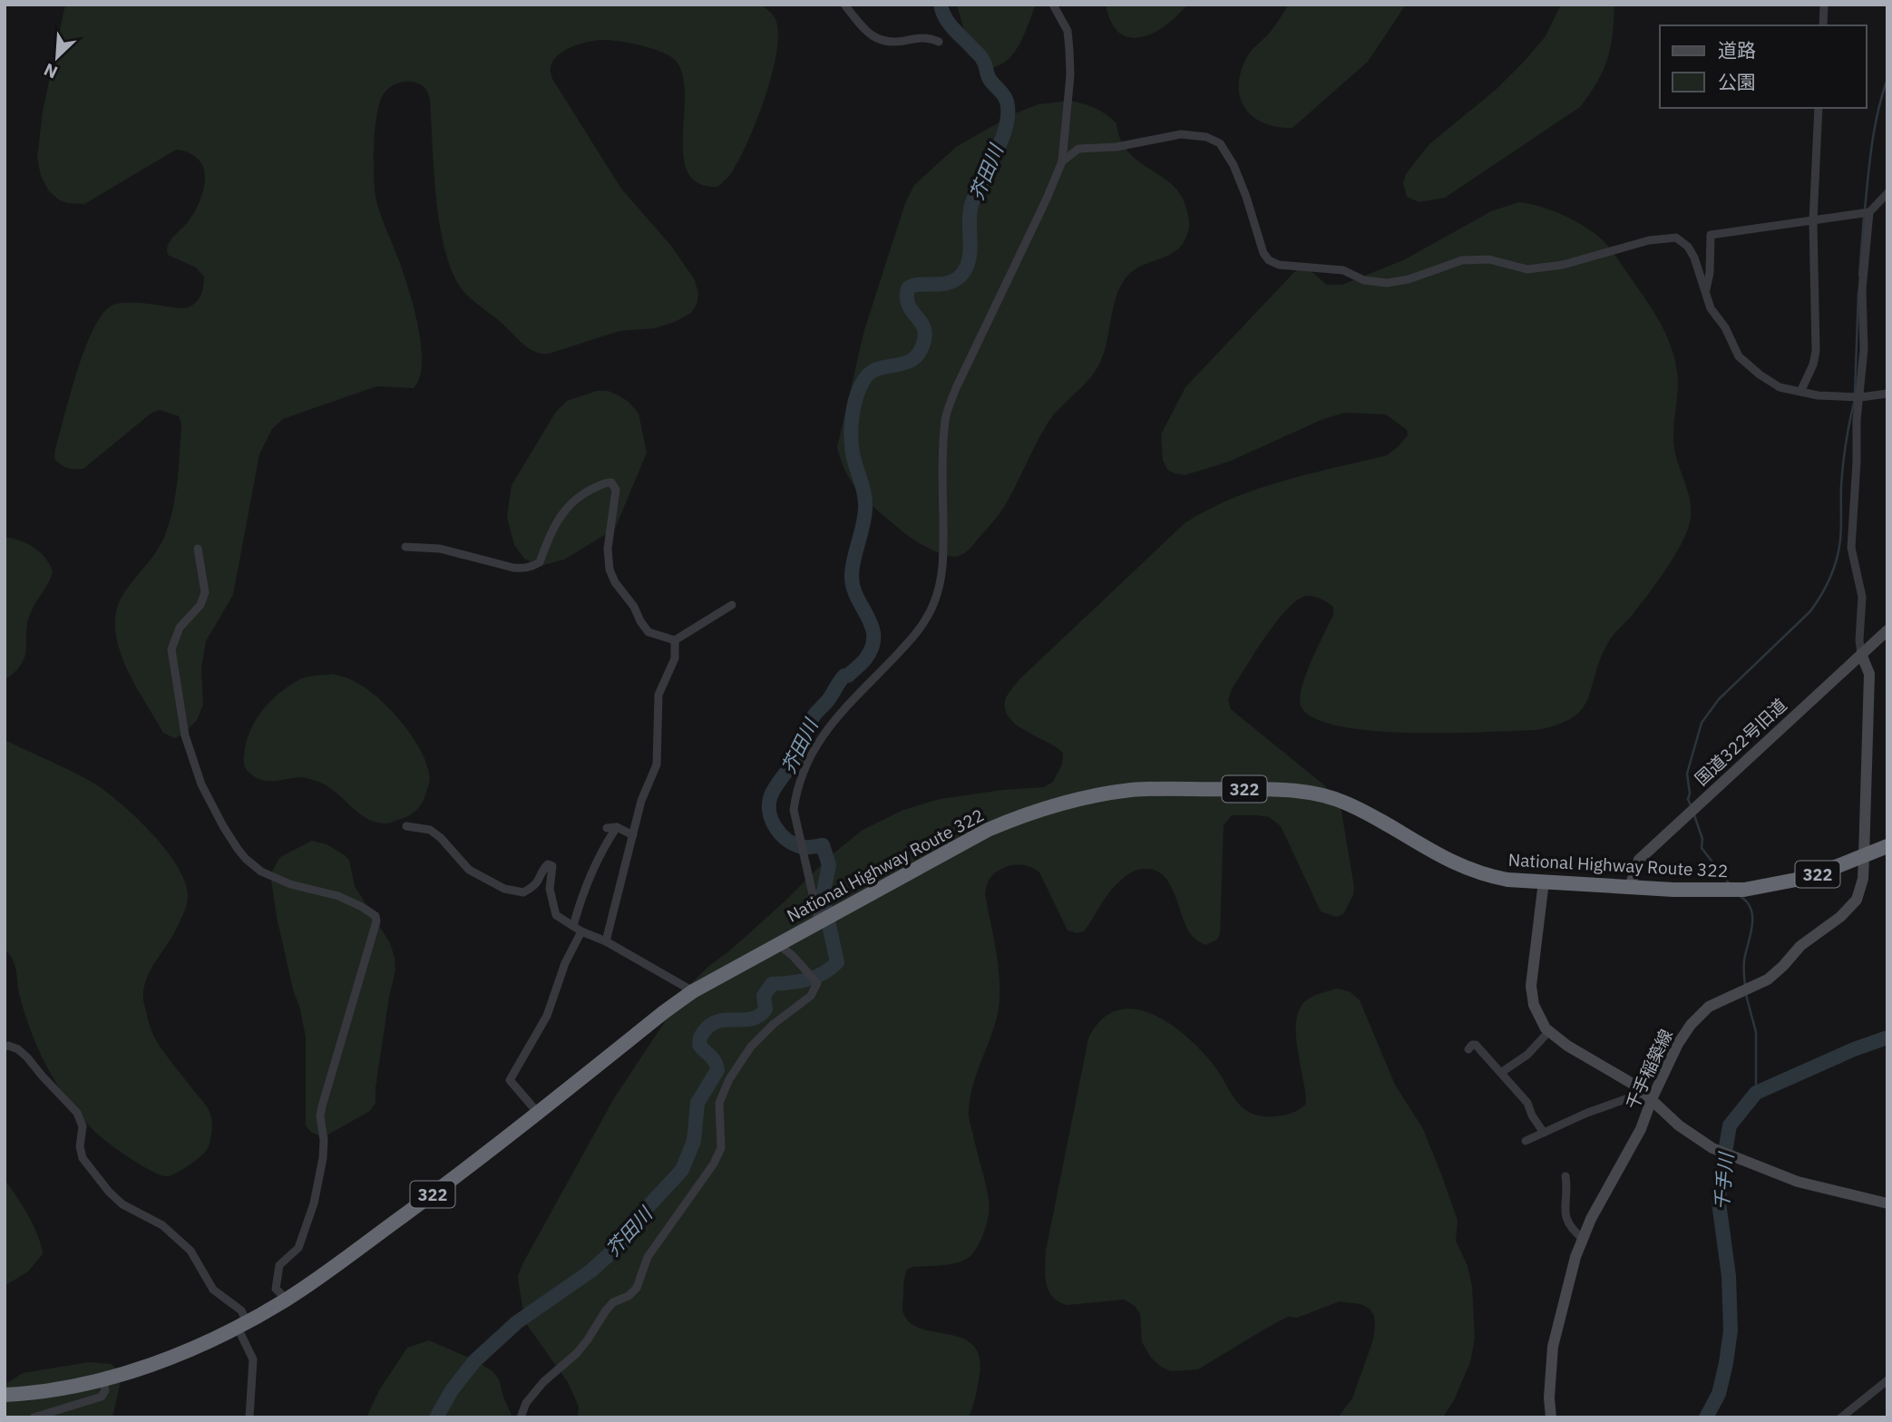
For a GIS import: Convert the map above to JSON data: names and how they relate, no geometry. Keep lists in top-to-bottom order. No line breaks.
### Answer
{"streets":{"highway":["322","National Highway Route 322"],"main road":["国道322号旧道","千手稲築線"]},"crossings":[["国道322号旧道","National Highway Route 322"],["国道322号旧道","千手稲築線"],["National Highway Route 322","千手稲築線"]],"water":["芥田川","千手川"],"legend":["道路","公園"],"north":"bottom left"}
